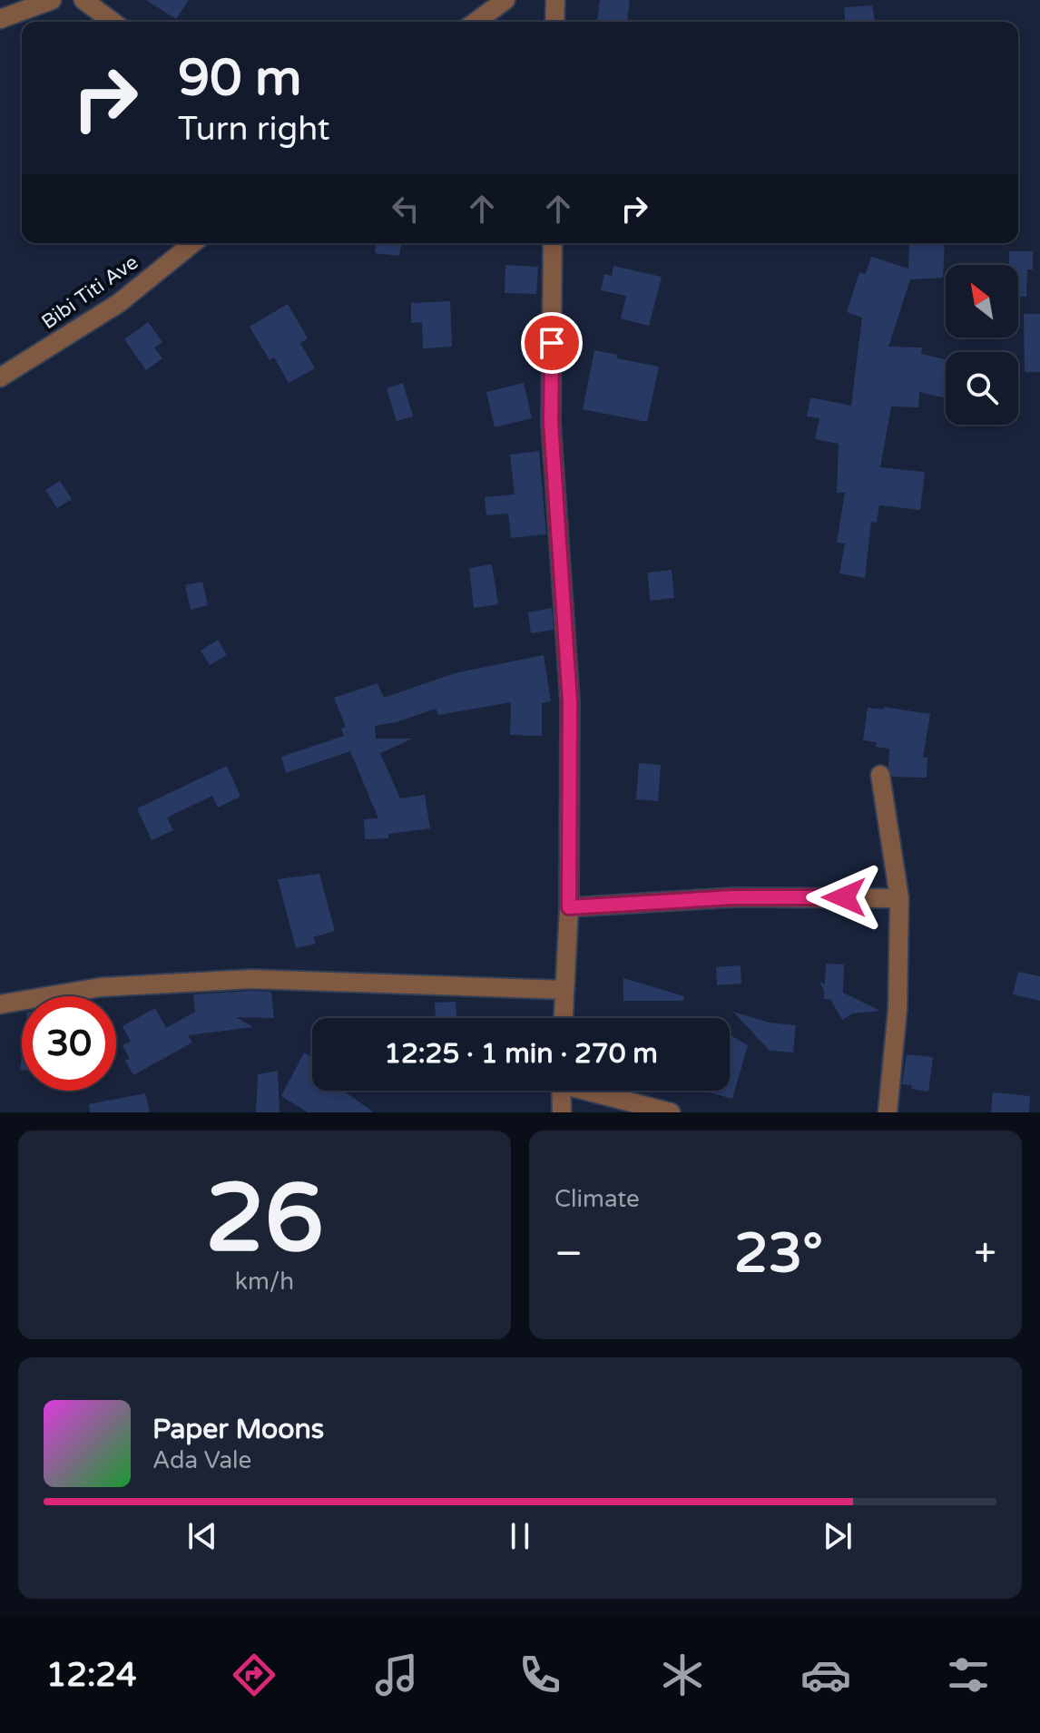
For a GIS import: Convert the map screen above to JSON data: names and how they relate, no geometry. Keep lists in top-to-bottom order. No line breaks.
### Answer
{"streets":{"street":["Bibi Titi Ave"]},"north":"top left","page":{"turn":["90 m","Turn right"],"limit":"30","trip":"12:25 · 1 min · 270 m","tile":[["26","km/h"],"Climate"],"heat":["−","23°","+"],"song":["Paper Moons","Ada Vale"],"tabs":"12:24"}}
